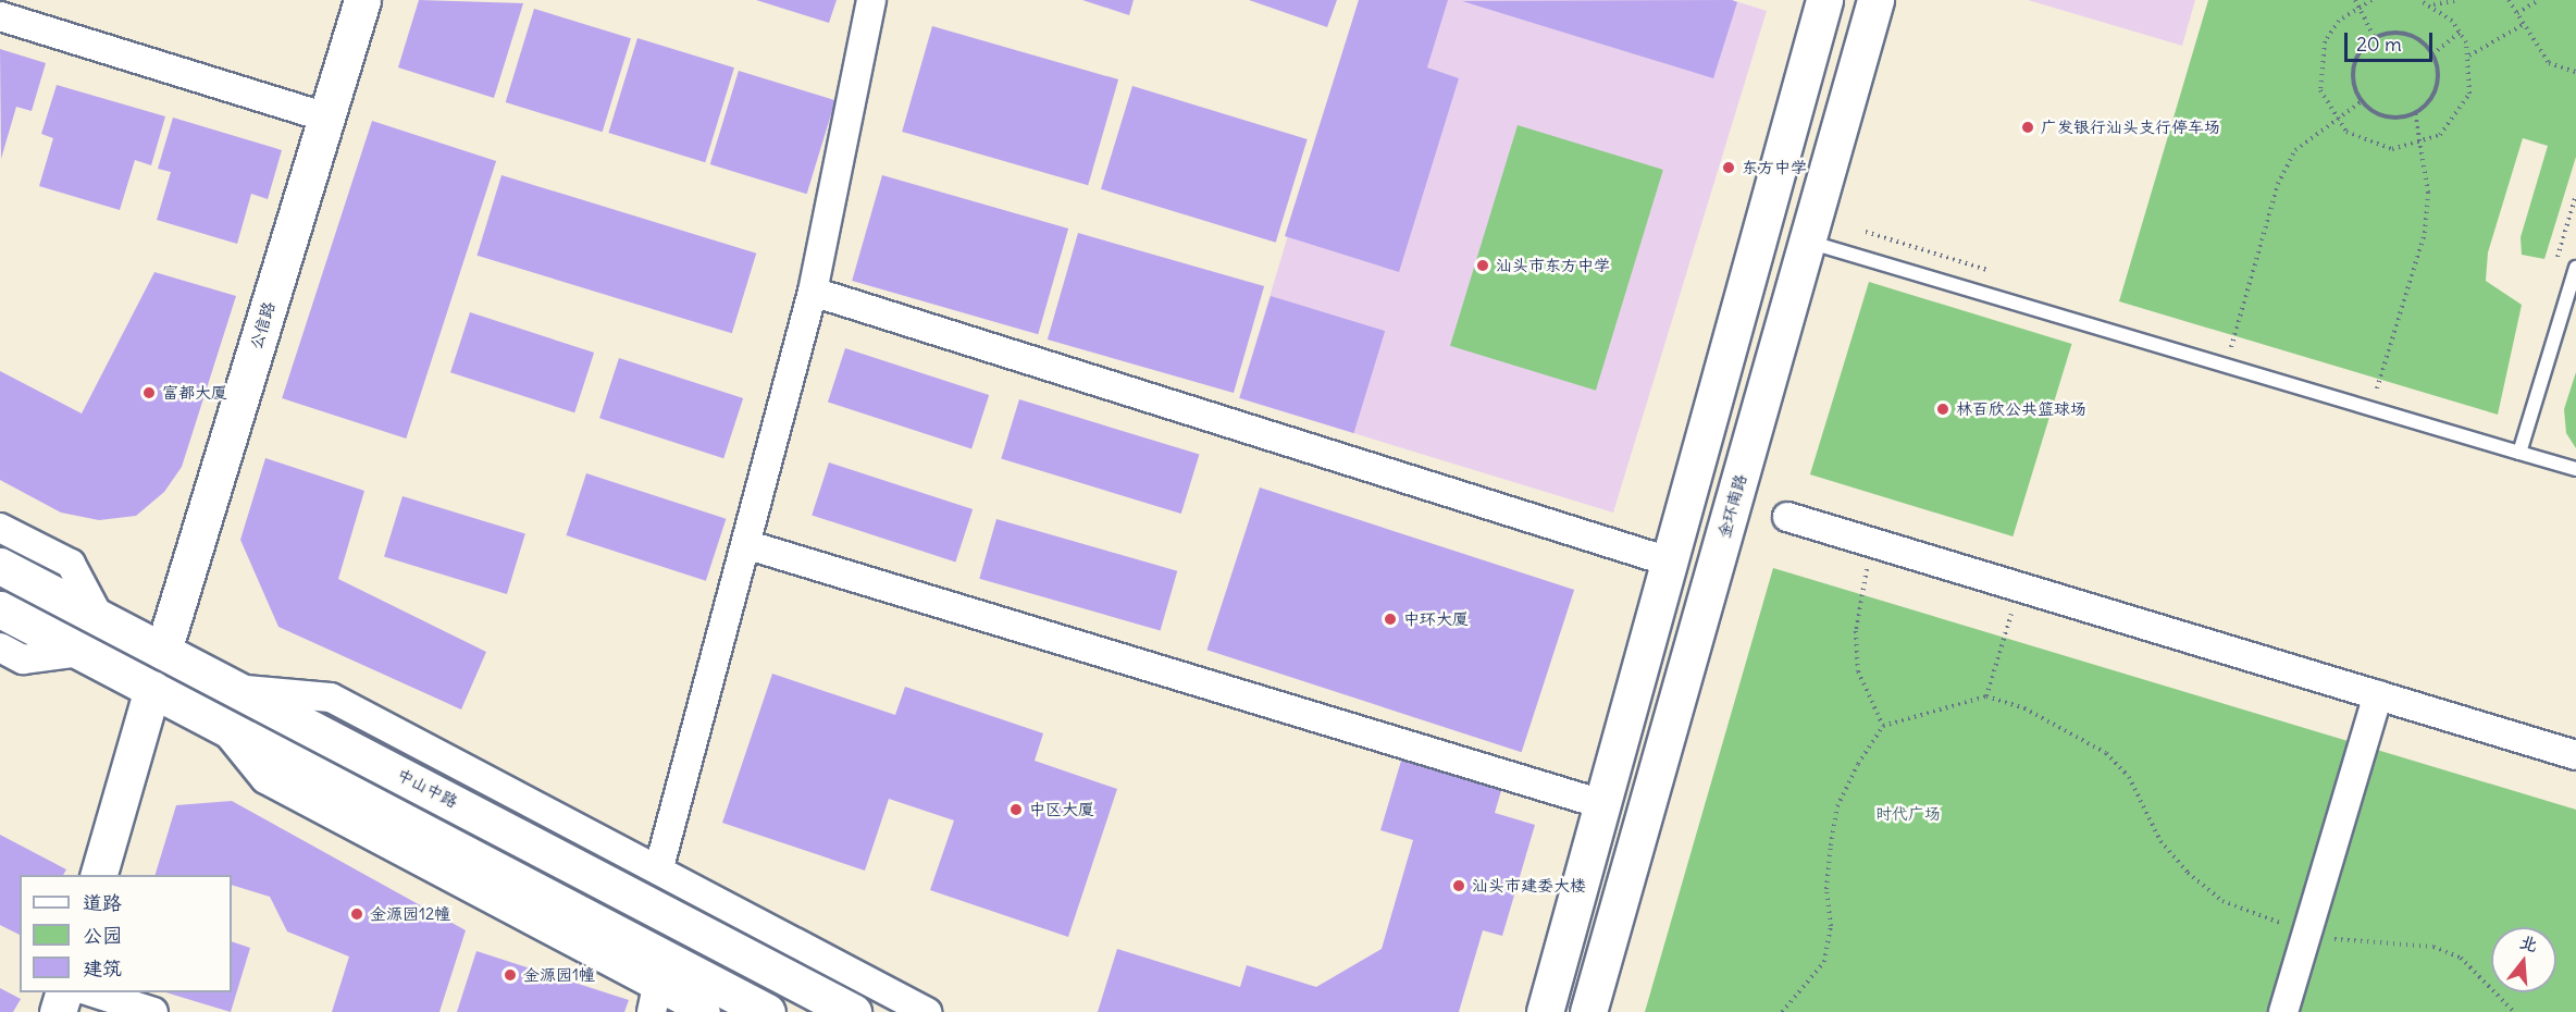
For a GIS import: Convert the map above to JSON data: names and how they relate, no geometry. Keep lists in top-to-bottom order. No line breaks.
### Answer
{"streets":{"main road":["公信路","金环南路","中山中路"]},"crossings":[["公信路","中山中路"]],"parks":["时代广场"],"places":["广发银行汕头支行停车场","东方中学","汕头市东方中学","富都大厦","林百欣公共篮球场","中环大厦","中区大厦","汕头市建委大楼","金源园12幢","金源园1幢"],"legend":["道路","公园","建筑"],"scale_bar":"20 m","north":"top"}
